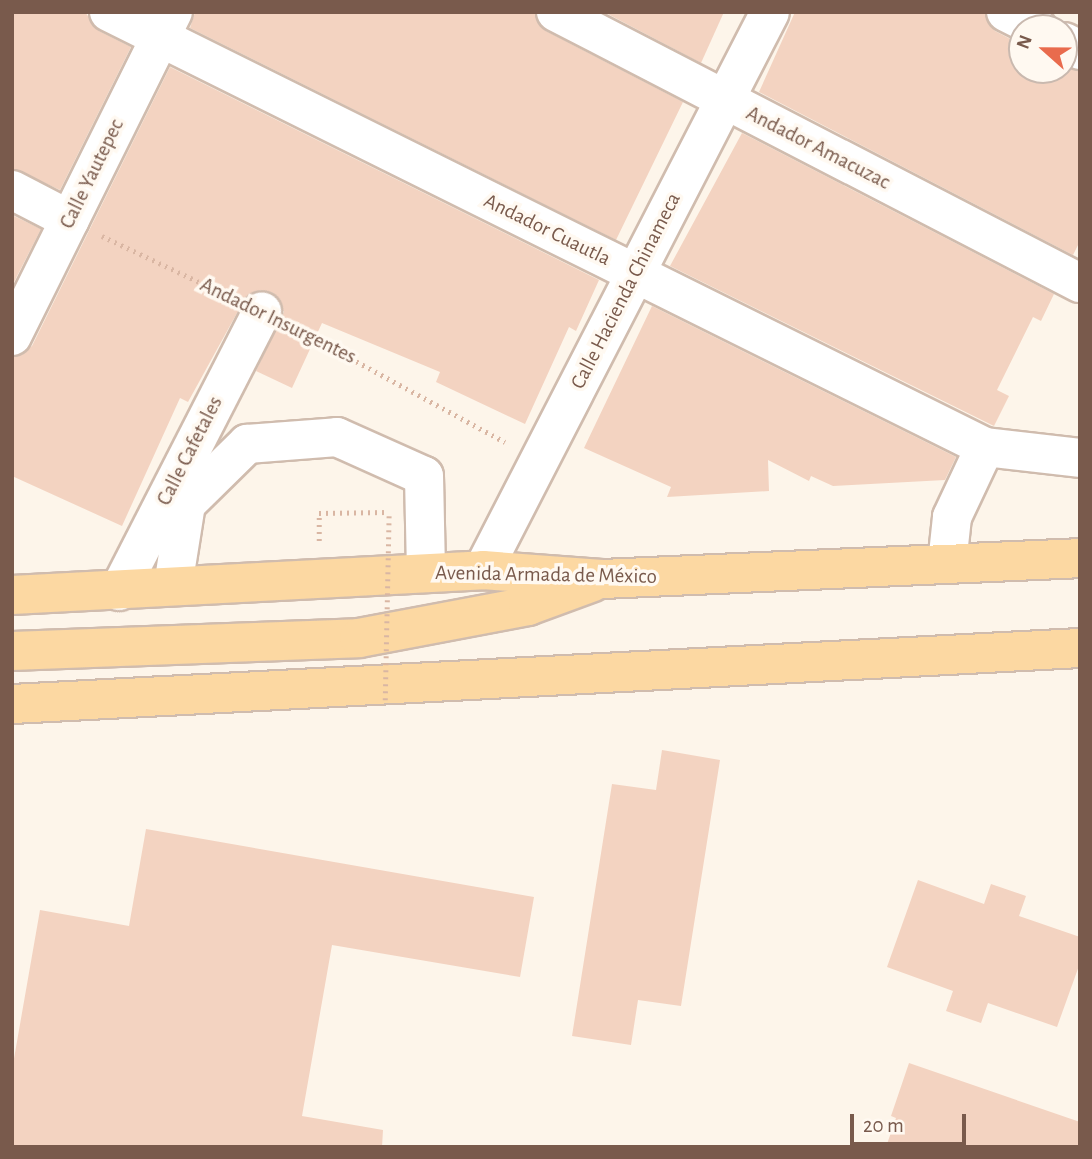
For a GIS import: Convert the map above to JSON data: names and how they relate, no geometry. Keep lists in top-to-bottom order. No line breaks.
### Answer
{"streets":{"main road":["Avenida Armada de México"],"street":["Andador Amacuzac","Calle Yautepec","Andador Cuautla","Calle Hacienda Chinameca","Calle Cafetales"],"path":["Andador Insurgentes"]},"crossings":[["Andador Amacuzac","Calle Hacienda Chinameca"],["Calle Yautepec","Andador Cuautla"],["Calle Yautepec","Andador Insurgentes"],["Andador Cuautla","Calle Hacienda Chinameca"],["Calle Hacienda Chinameca","Andador Insurgentes"],["Calle Hacienda Chinameca","Avenida Armada de México"],["Andador Insurgentes","Calle Cafetales"],["Calle Cafetales","Avenida Armada de México"]],"scale_bar":"20 m","north":"left"}
